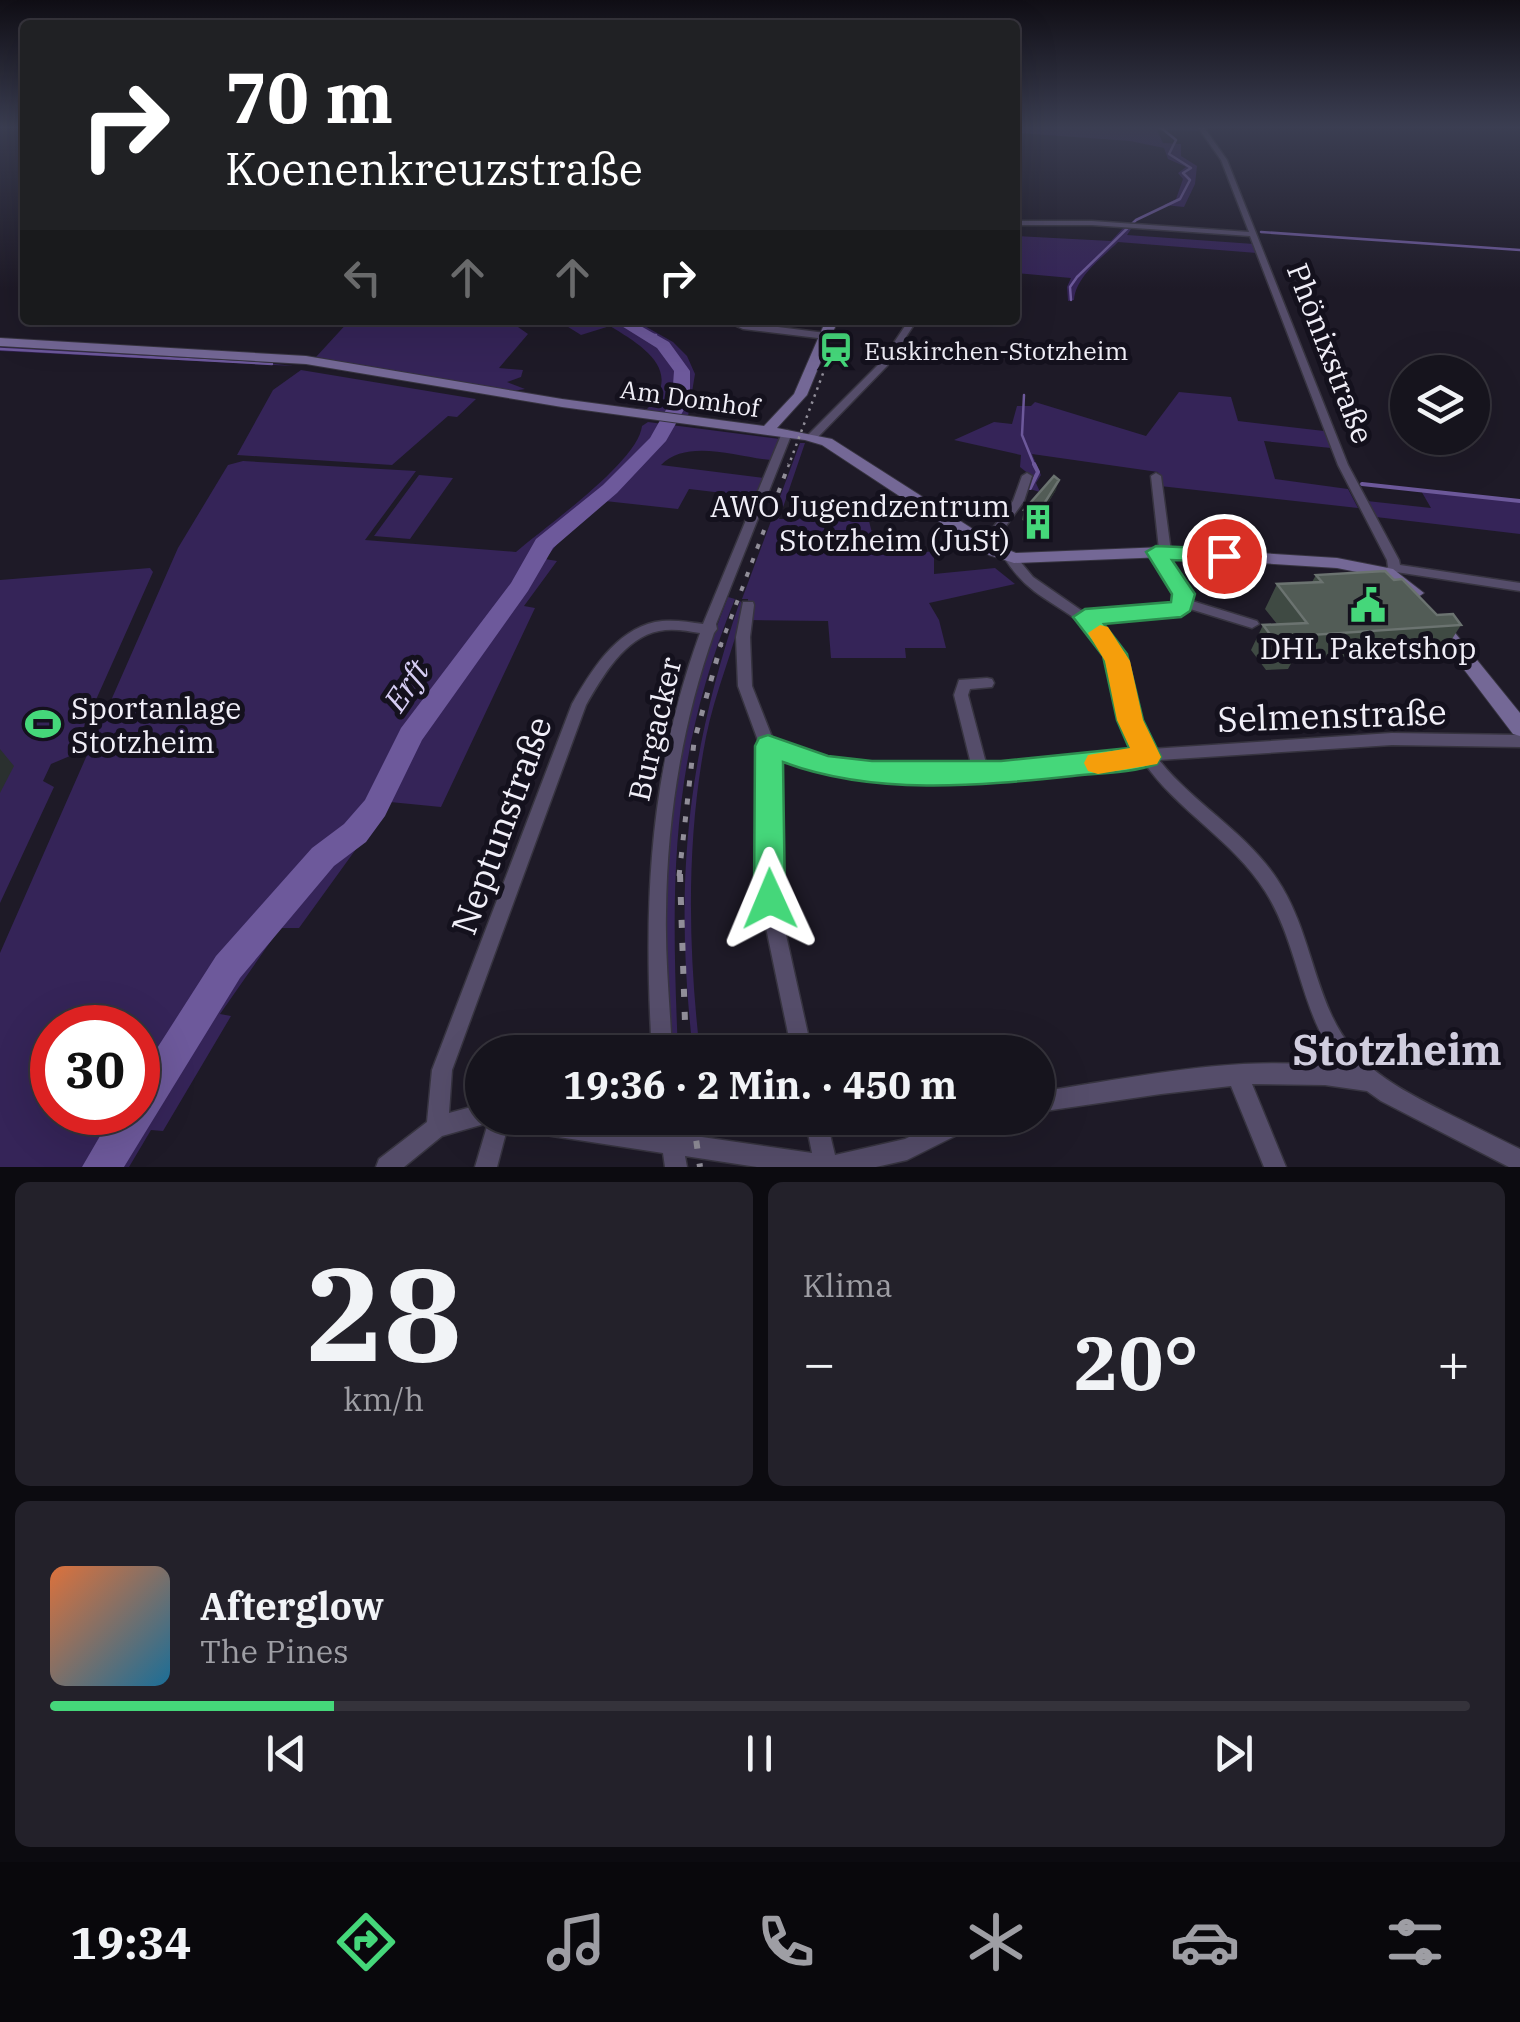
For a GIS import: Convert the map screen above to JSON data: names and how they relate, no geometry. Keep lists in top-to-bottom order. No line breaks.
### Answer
{"streets":{"main road":["Phönixstraße","Am Domhof"],"street":["Selmenstraße","Burgacker","Neptunstraße"]},"crossings":[["Phönixstraße","Selmenstraße"],["Am Domhof","Burgacker"],["Burgacker","Neptunstraße"]],"districts":["Stotzheim"],"water":["Erft"],"places":{"station":["Euskirchen-Stotzheim"],"building":["AWO Jugendzentrum Stotzheim (JuSt)"],"public building":["DHL Paketshop"],"sports":["Sportanlage Stotzheim"]},"page":{"turn":["70 m","Koenenkreuzstraße"],"limit":"30","trip":"19:36 · 2 Min. · 450 m","tile":[["28","km/h"],"Klima"],"heat":["−","20°","+"],"song":["Afterglow","The Pines"],"tabs":"19:34"}}
